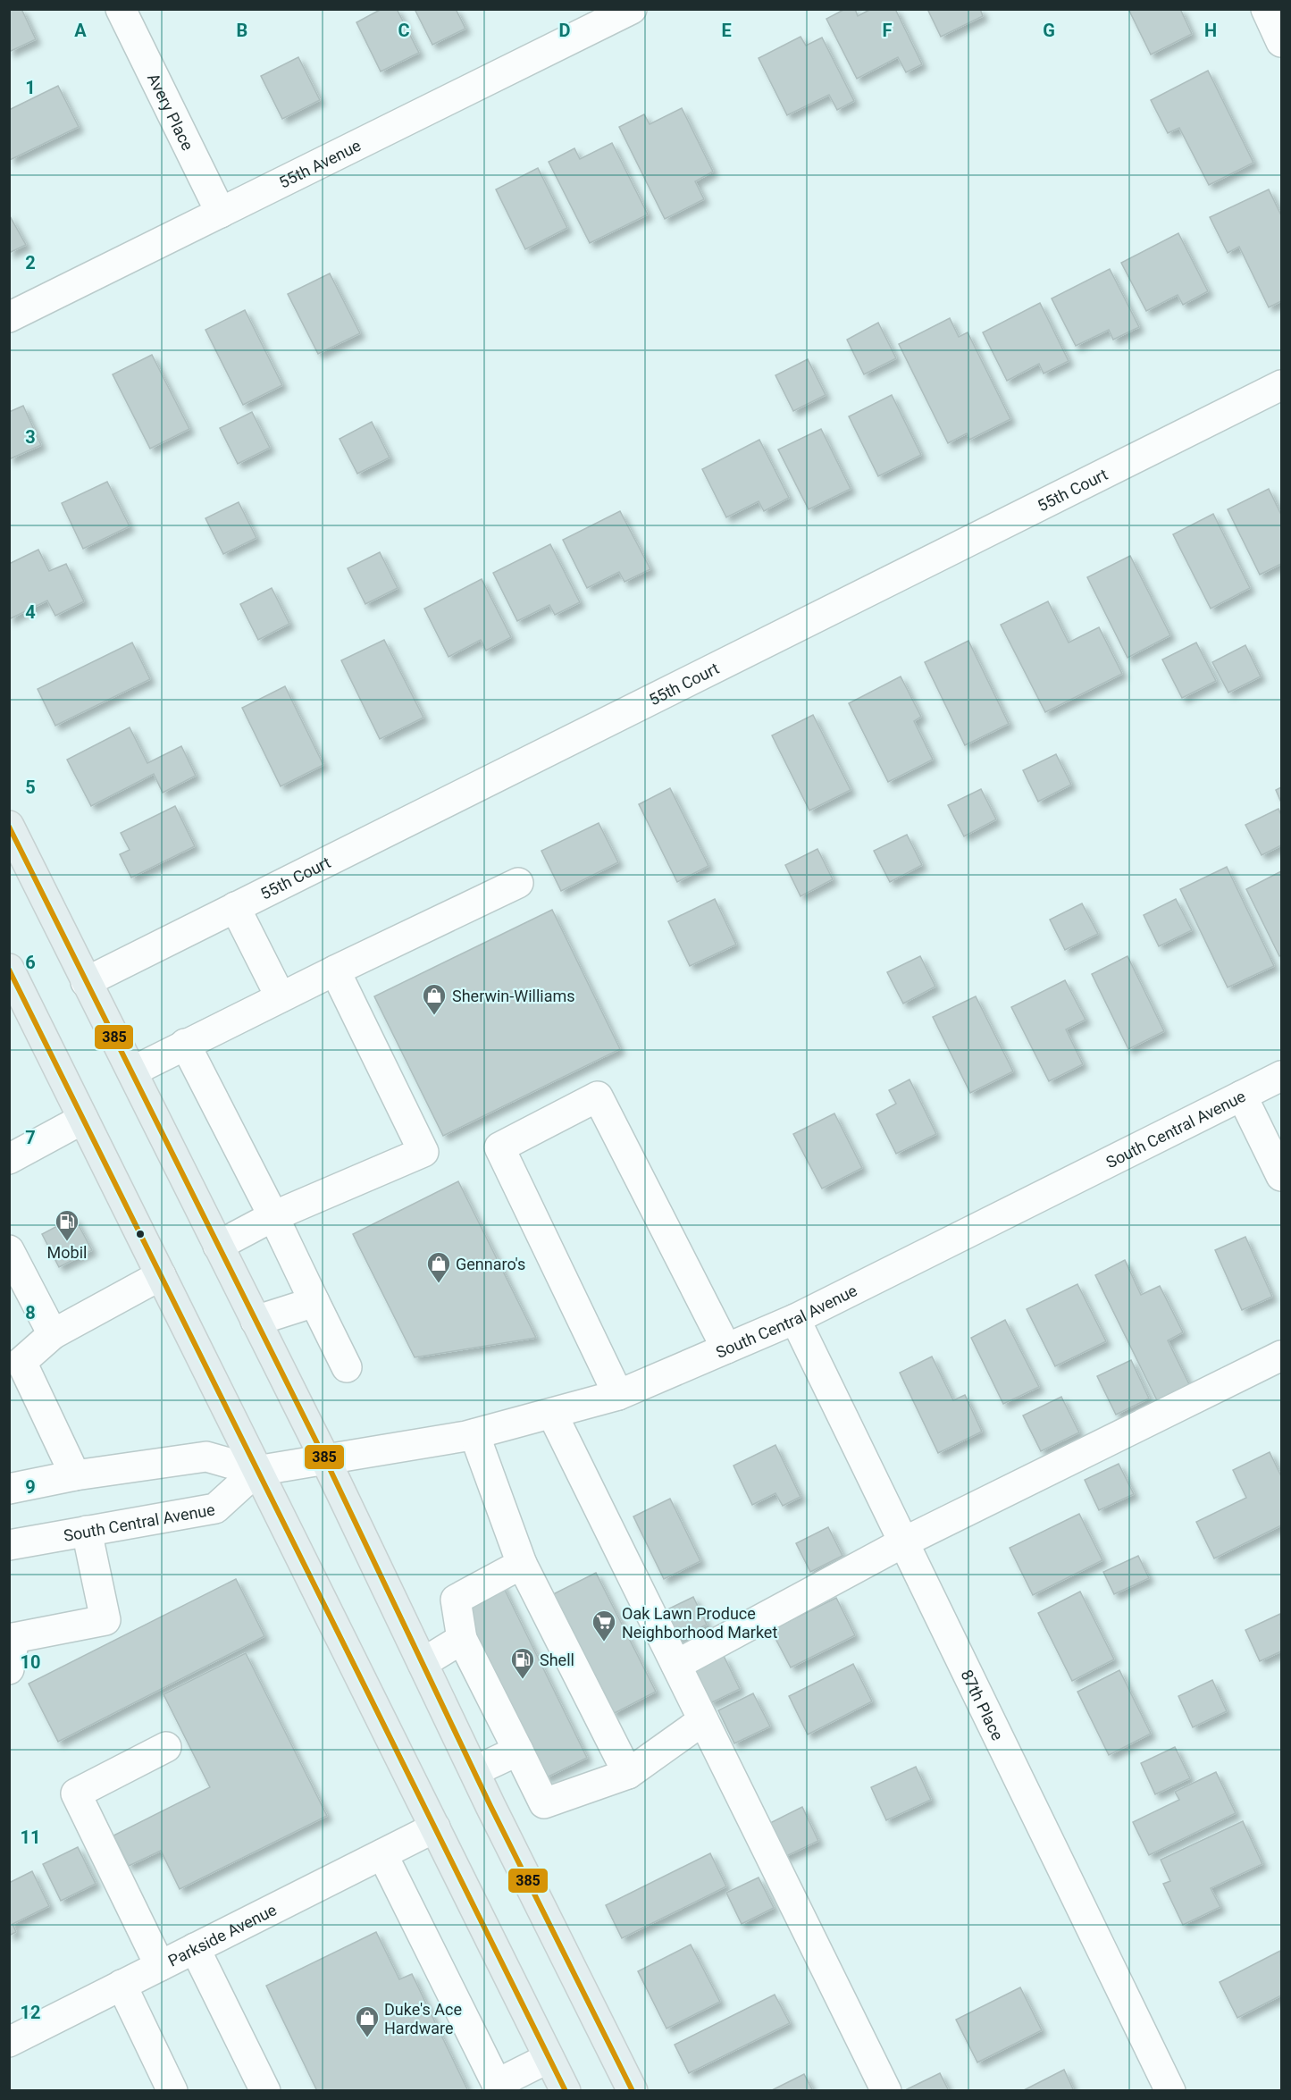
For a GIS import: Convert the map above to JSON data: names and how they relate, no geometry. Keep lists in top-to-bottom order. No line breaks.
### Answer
{"streets":{"street":["Avery Place","55th Avenue","55th Court","South Central Avenue","87th Place","Parkside Avenue"]},"crossings":[["Avery Place","55th Avenue"],["South Central Avenue","87th Place"]],"places":{"shop":["Sherwin-Williams","Gennaro's","Duke's Ace Hardware"],"fuel station":["Mobil","Shell"],"supermarket":["Oak Lawn Produce Neighborhood Market"]},"lines":["transit line 385"],"grid":{"columns":["A","B","C","D","E","F","G","H"],"rows":["1","2","3","4","5","6","7","8","9","10","11","12"]}}
